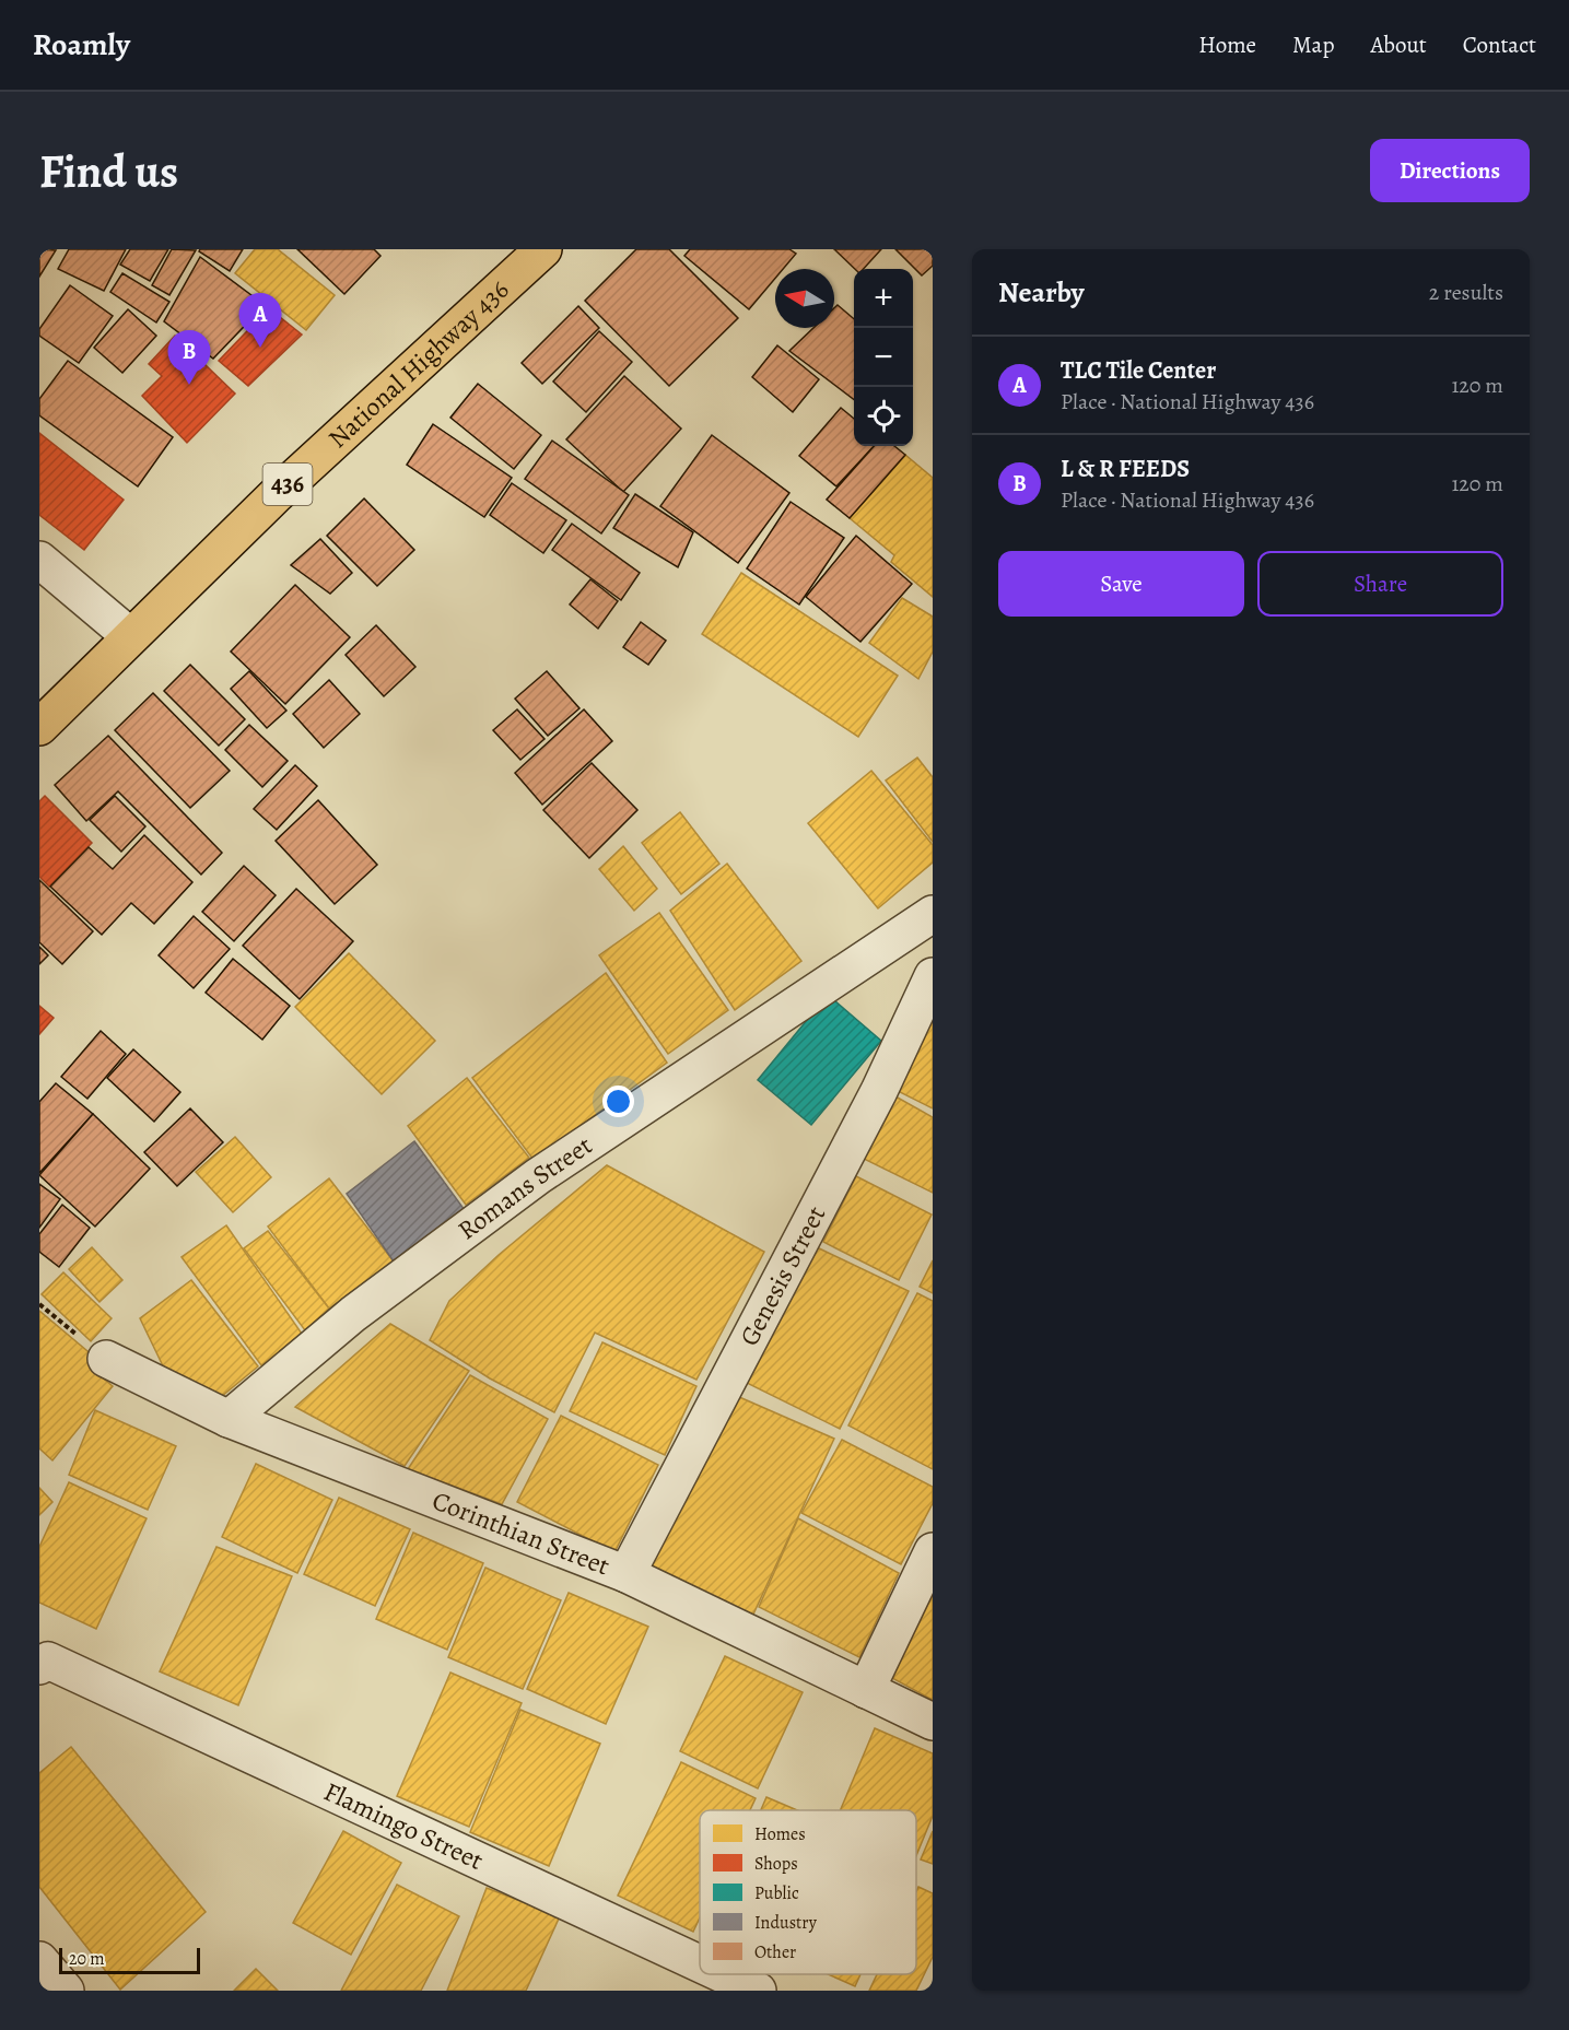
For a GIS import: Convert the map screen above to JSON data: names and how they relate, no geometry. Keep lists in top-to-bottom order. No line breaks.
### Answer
{"streets":{"main road":["National Highway 436","436"],"street":["Romans Street","Genesis Street","Corinthian Street","Flamingo Street"]},"crossings":[["Romans Street","Corinthian Street"],["Genesis Street","Corinthian Street"]],"legend":["Homes","Shops","Public","Industry","Other"],"scale_bar":"20 m","north":"left","page":{"header":"Roamly","nav":["Home","Map","About","Contact"],"buttons":["Directions",["Save","Share"]],"title":"Find us","heading":["Nearby","2 results"],"map_buttons":["+","−"],"pins":["A","B"],"list":[{"mark":"A","name":"TLC Tile Center","note":"Place · National Highway 436","value":"120 m"},{"mark":"B","name":"L & R FEEDS","note":"Place · National Highway 436","value":"120 m"}],"scale":"20 m"}}
